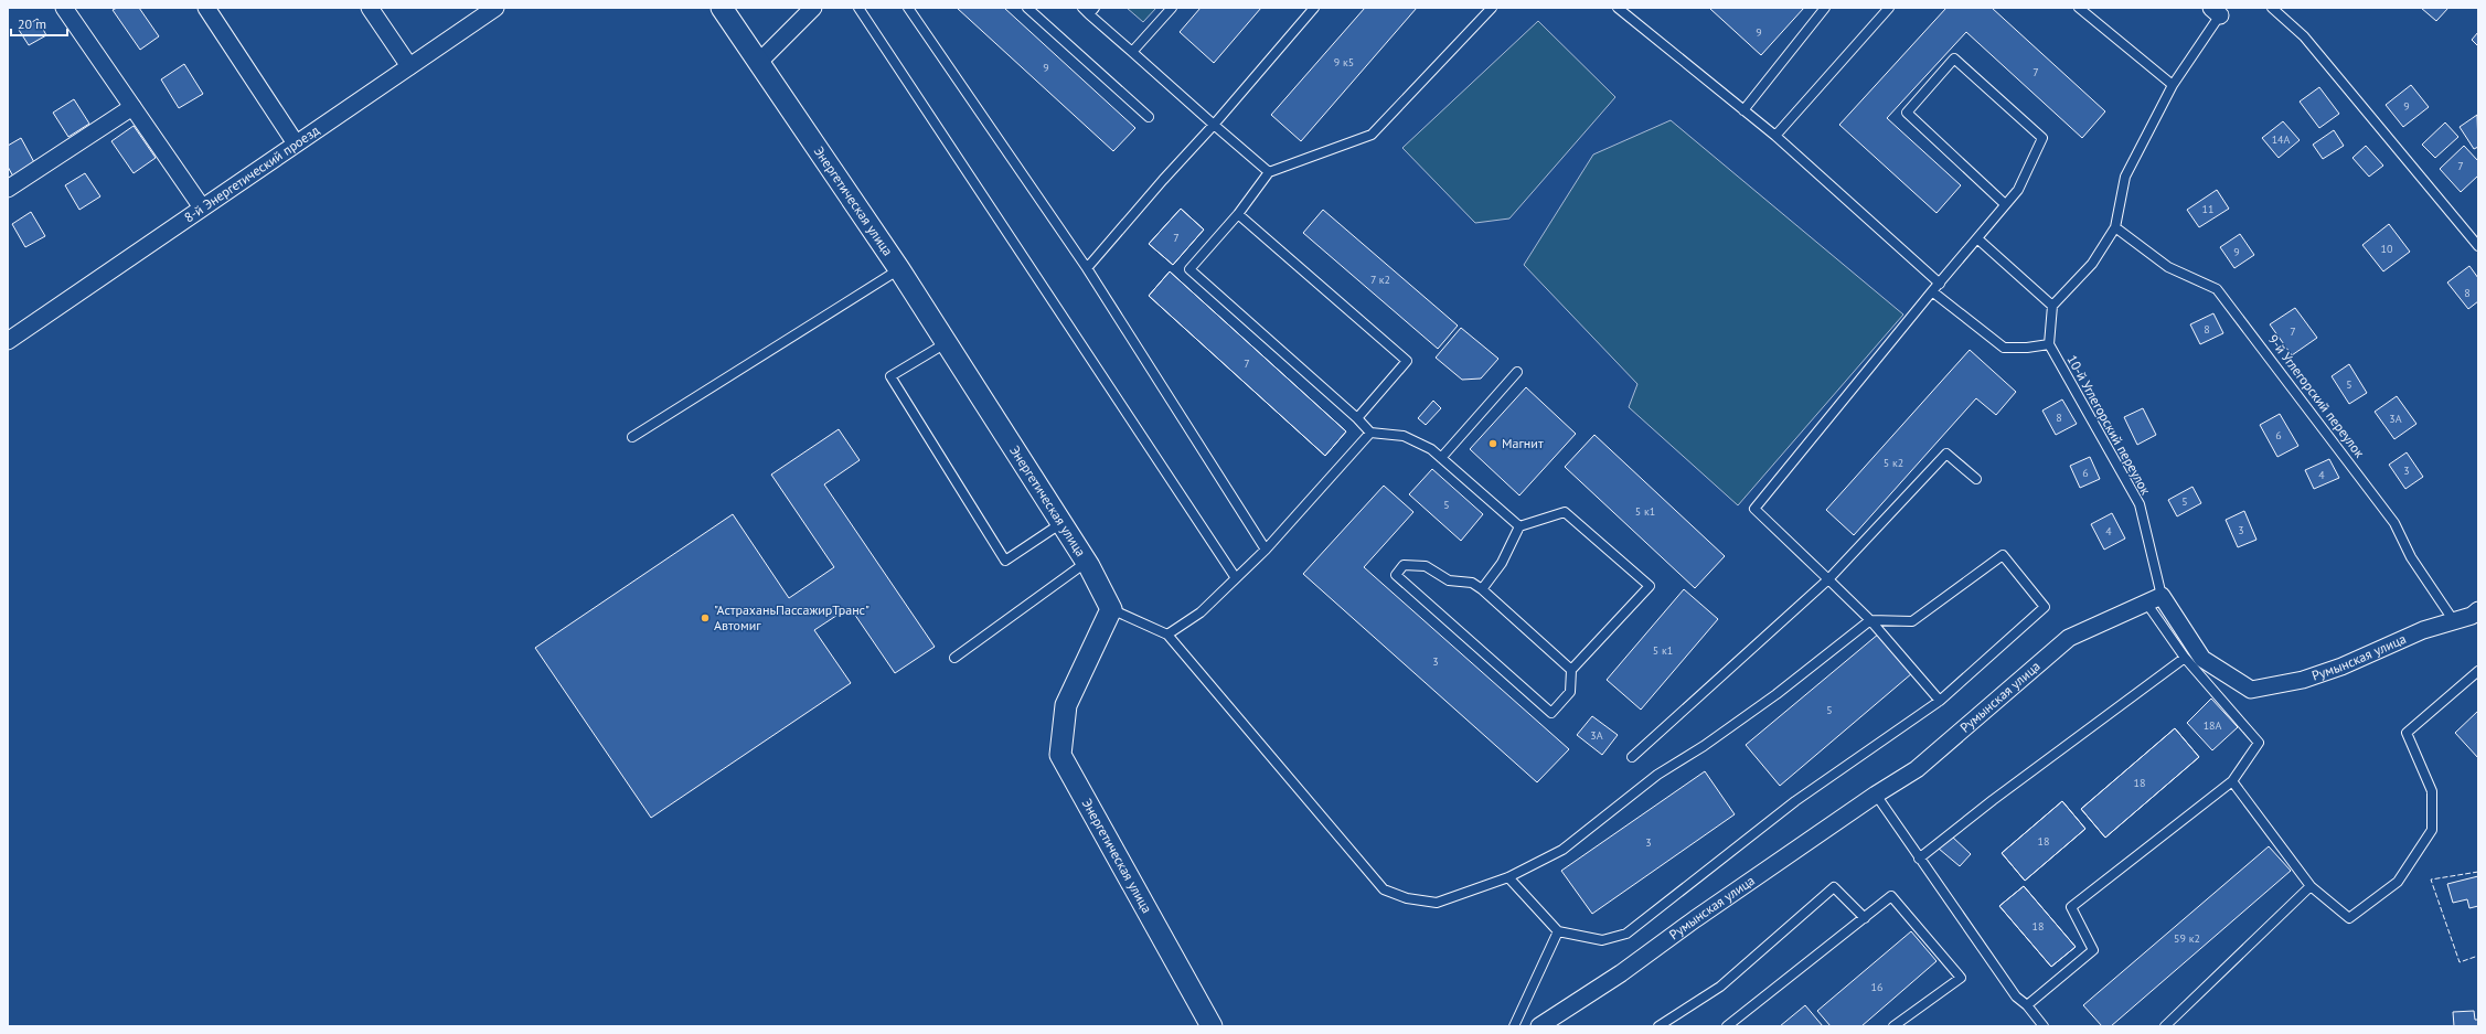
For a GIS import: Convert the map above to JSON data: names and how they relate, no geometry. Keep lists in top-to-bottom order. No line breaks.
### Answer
{"streets":{"street":["8-й Энергетический проезд","Энергетическая улица","Румынская улица"],"lane":["9-й Углегорский переулок","10-й Углегорский переулок"]},"crossings":[["9-й Углегорский переулок","Румынская улица"],["10-й Углегорский переулок","Румынская улица"]],"places":["Магнит","\"АстраханьПассажирТранс\" Автомиг"],"house_numbers":["9","9 к5","9","7","9","14А","7","11","7","10","9","7 к2","8","8","7","7","5","8","3А","6","5 к2","3","6","4","5","5","5 к1","3","4","5 к1","3","5","18А","3А","18","18","3","18","59 к2","16"],"scale_bar":"20 m"}
